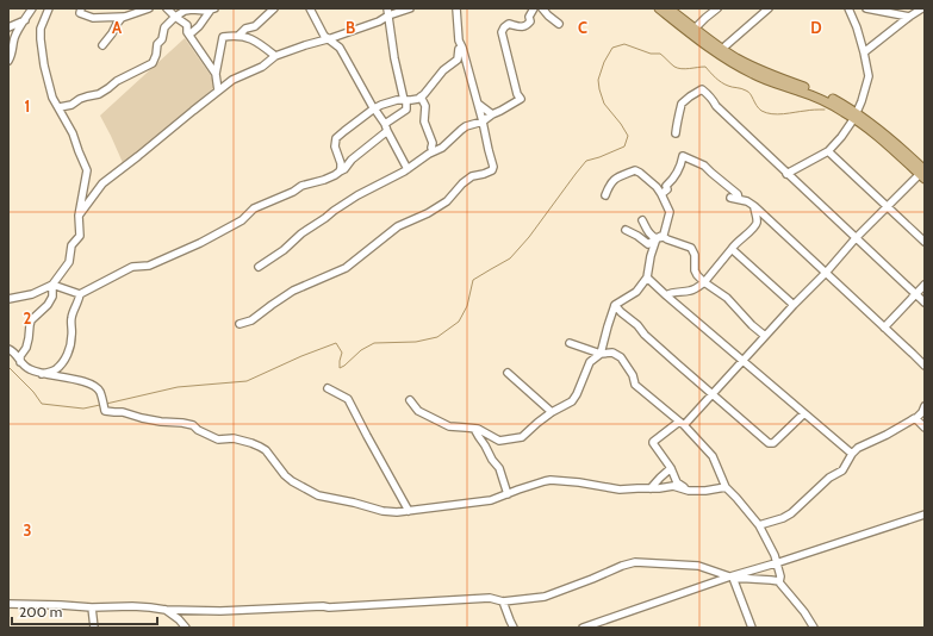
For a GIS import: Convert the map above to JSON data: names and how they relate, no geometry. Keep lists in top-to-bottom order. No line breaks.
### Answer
{"scale_bar":"200 m","grid":{"columns":["A","B","C","D"],"rows":["1","2","3"]}}
